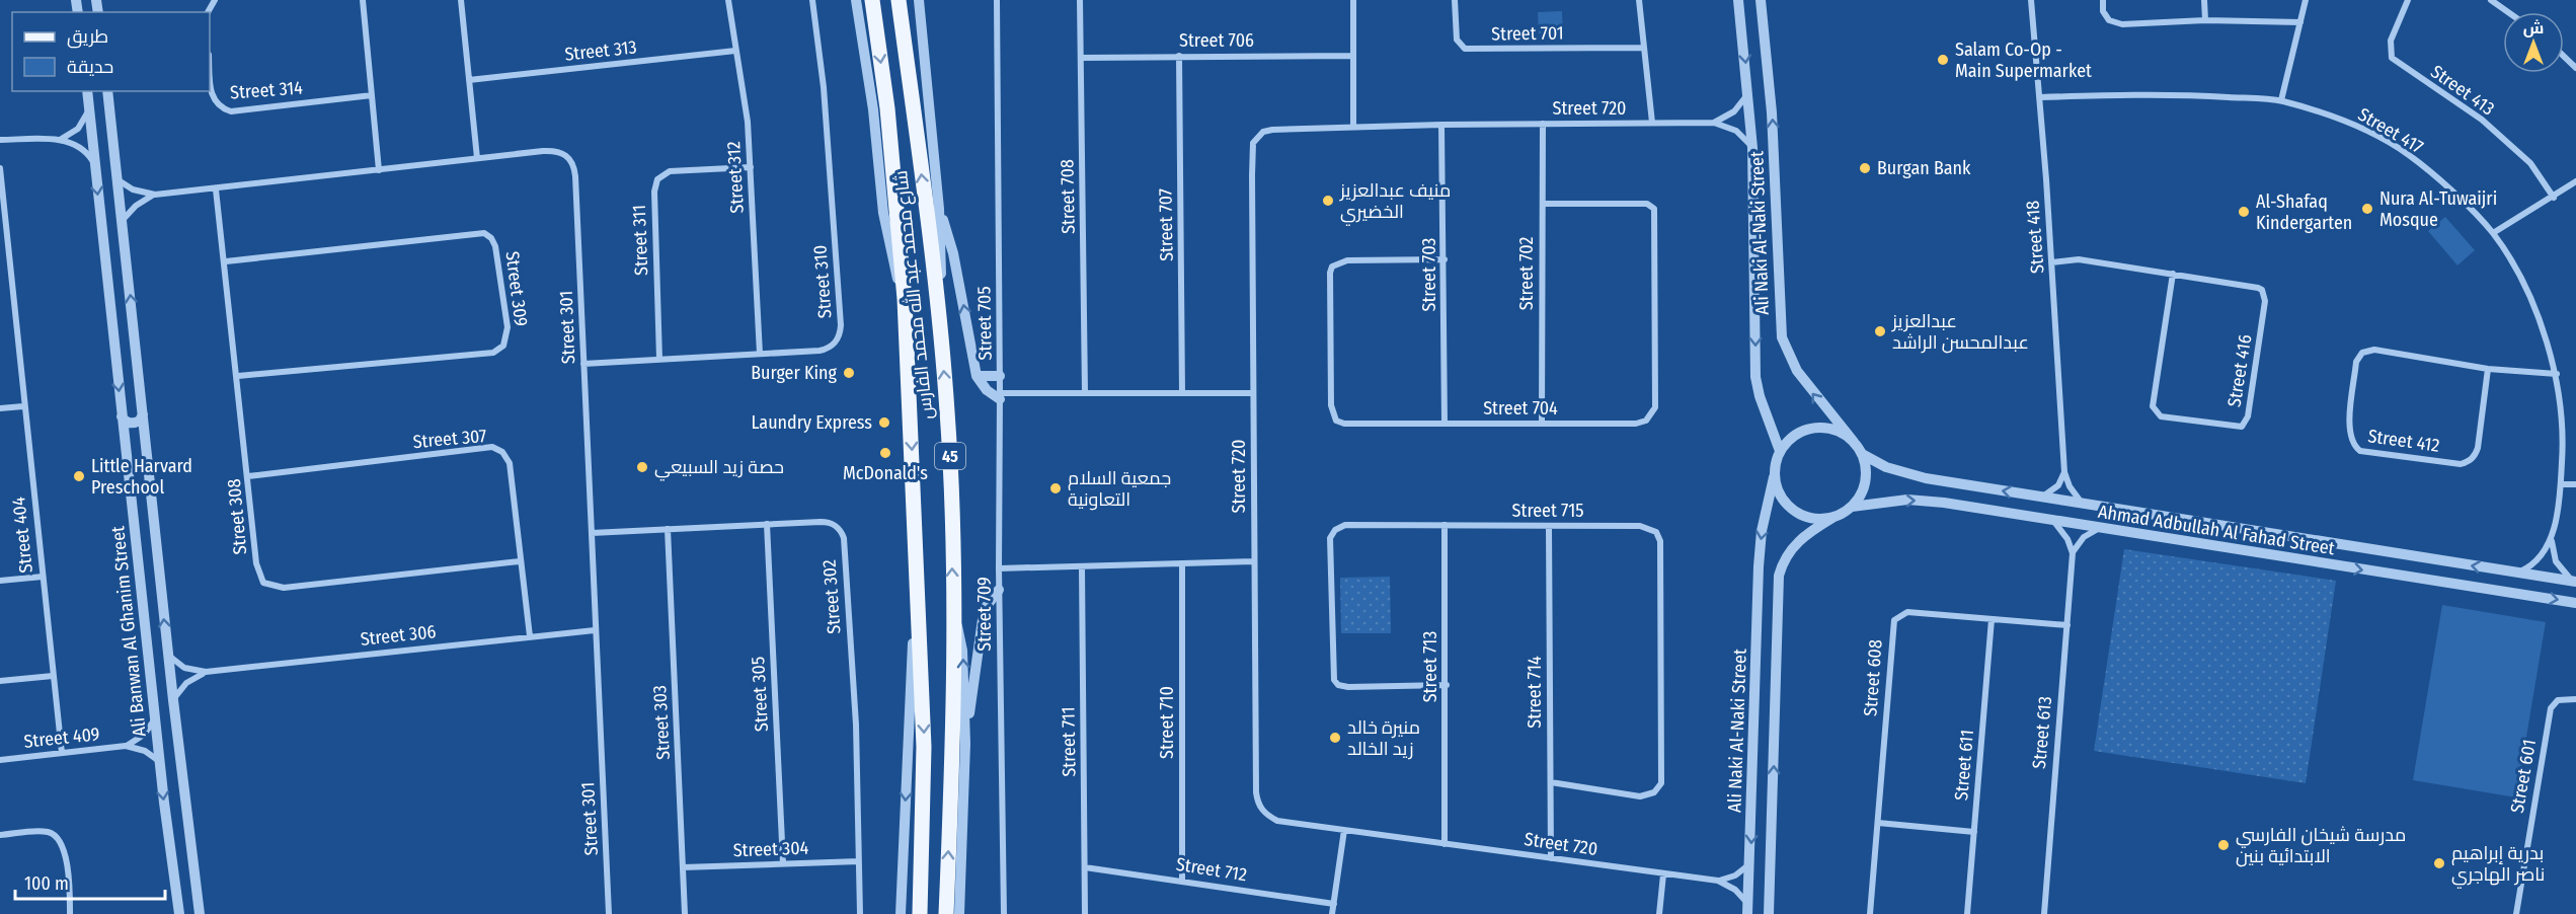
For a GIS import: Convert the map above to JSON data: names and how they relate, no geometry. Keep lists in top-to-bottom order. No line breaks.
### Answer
{"streets":{"main road":["شارع محمد عبد الله محمد الفارس","45"],"street":["Street 701","Street 706","Street 313","Street 314","Street 413","Street 720","Street 417","Street 312","Street 708","Street 707","Ali Naki Al-Naki Street","Street 418","Street 311","Street 702","Street 703","Street 310","Street 309","Street 705","Street 301","Street 416","Street 704","Street 307","Street 412","Street 715","Street 308","Ahmad Adbullah Al Fahad Street","Street 404","Street 302","Street 709","Ali Banwan Al Ghanim Street","Street 306","Street 713","Street 608","Street 714","Street 305","Street 303","Street 710","Street 613","Street 409","Street 711","Street 611","Street 601","Street 304","Street 712"]},"crossings":[["Street 706","Street 708"],["Street 706","Street 707"],["Street 313","Street 312"],["Street 720","Ali Naki Al-Naki Street"],["Street 720","Street 702"],["Street 720","Street 703"],["Street 720","Street 709"],["Street 720","Street 713"],["Street 720","Street 714"],["Street 417","Street 418"],["Street 417","Street 412"],["Street 417","Ahmad Adbullah Al Fahad Street"],["Street 312","Street 311"],["Street 312","Street 310"],["Ali Naki Al-Naki Street","Ahmad Adbullah Al Fahad Street"],["Street 418","Street 416"],["Street 418","Ahmad Adbullah Al Fahad Street"],["Street 311","Street 310"],["Street 702","Street 704"],["Street 703","Street 704"],["Street 310","Street 301"],["Street 309","Street 308"],["Street 705","Street 709"],["Street 301","Street 308"],["Street 301","Street 302"],["Street 301","Ali Banwan Al Ghanim Street"],["Street 301","Street 306"],["Street 307","Street 308"],["Street 307","Street 306"],["Street 715","Street 713"],["Street 715","Street 714"],["Street 404","Street 409"],["Street 302","Street 305"],["Street 302","Street 303"],["Street 302","Street 304"],["Street 709","Street 710"],["Street 709","Street 711"],["Ali Banwan Al Ghanim Street","Street 306"],["Ali Banwan Al Ghanim Street","Street 409"],["Street 608","Street 613"],["Street 608","Street 611"],["Street 305","Street 304"],["Street 303","Street 304"],["Street 710","Street 712"],["Street 711","Street 712"]],"places":["Salam Co-Op - Main Supermarket","Burgan Bank","منيف عبدالعزيز الخضيري","Nura Al-Tuwaijri Mosque","Al-Shafaq Kindergarten","عبدالعزيز عبدالمحسن الراشد","Burger King","Laundry Express","McDonald's","حصة زيد السبيعي","Little Harvard Preschool","جمعية السلام التعاونية","منيرة خالد زيد الخالد","مدرسة شيخان الفارسي الابتدائية بنين","بدرية إبراهيم ناصر الهاجري"],"legend":["طريق","حديقة"],"scale_bar":"100 m","north":"top"}
